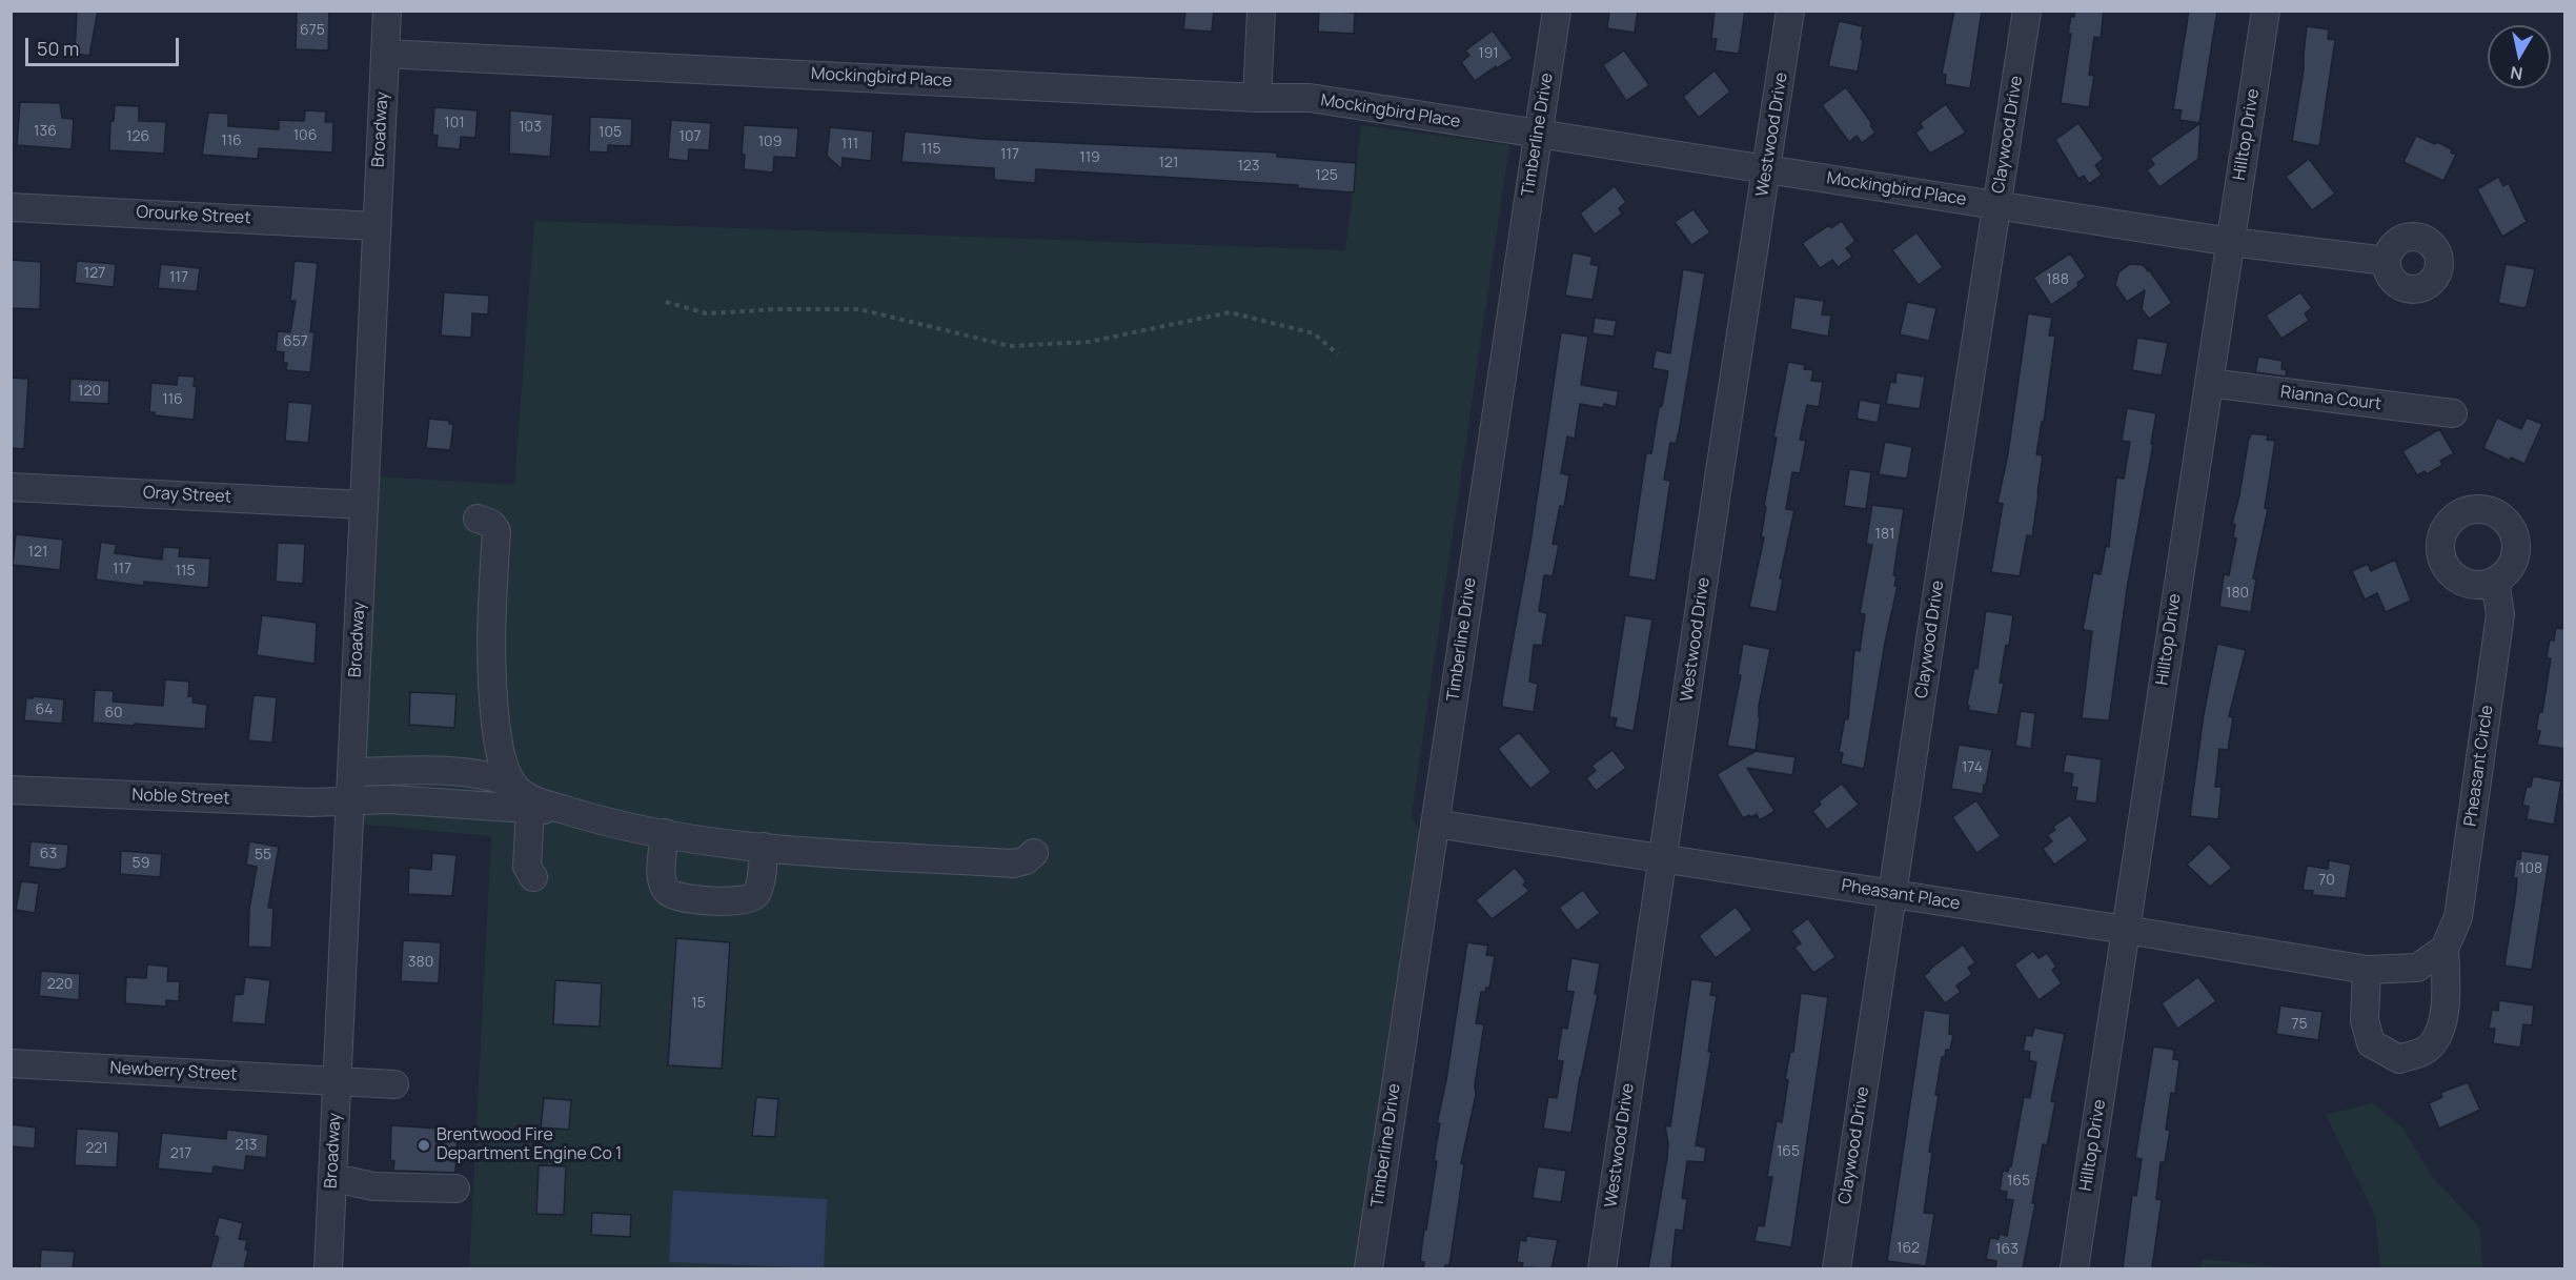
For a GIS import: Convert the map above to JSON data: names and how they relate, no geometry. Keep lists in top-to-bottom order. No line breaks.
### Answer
{"streets":{"street":["Mockingbird Place","Broadway","Timberline Drive","Westwood Drive","Claywood Drive","Hilltop Drive","Orourke Street","Rianna Court","Oray Street","Pheasant Circle","Noble Street","Pheasant Place","Newberry Street"]},"crossings":[["Mockingbird Place","Broadway"],["Mockingbird Place","Timberline Drive"],["Mockingbird Place","Westwood Drive"],["Mockingbird Place","Claywood Drive"],["Mockingbird Place","Hilltop Drive"],["Broadway","Orourke Street"],["Broadway","Oray Street"],["Broadway","Noble Street"],["Broadway","Newberry Street"],["Timberline Drive","Pheasant Place"],["Westwood Drive","Pheasant Place"],["Claywood Drive","Pheasant Place"],["Hilltop Drive","Rianna Court"],["Hilltop Drive","Pheasant Place"],["Pheasant Circle","Pheasant Place"]],"places":["Brentwood Fire Department Engine Co 1"],"house_numbers":["675","191","101","103","136","105","106","126","107","116","109","111","115","117","119","121","123","125","127","117","188","657","120","116","181","121","117","115","180","64","60","174","63","55","59","108","70","380","220","15","75","213","221","165","217","165","162","163"],"scale_bar":"50 m","north":"bottom"}
